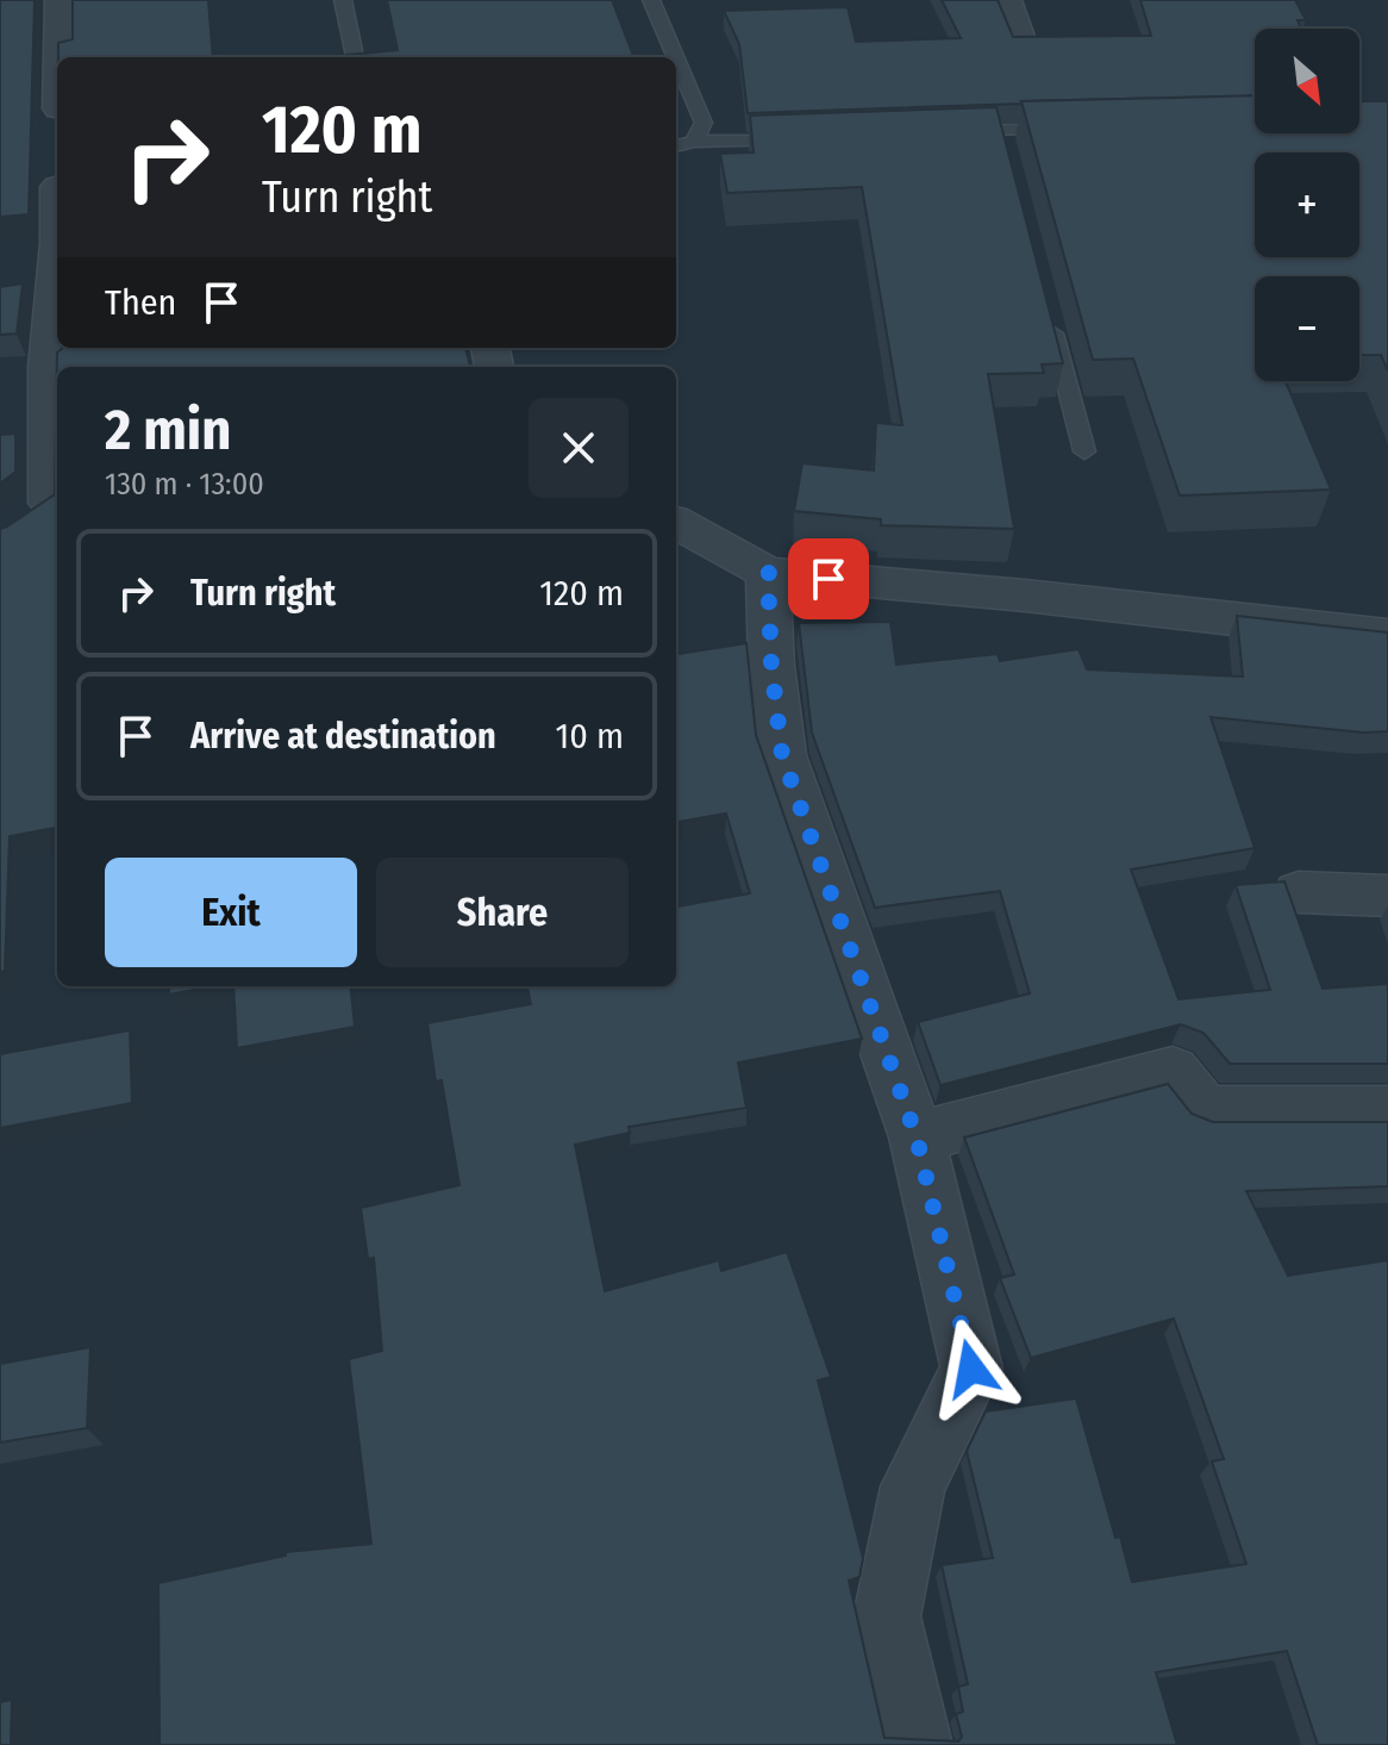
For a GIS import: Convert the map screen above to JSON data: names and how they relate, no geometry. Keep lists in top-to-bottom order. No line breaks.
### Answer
{"north":"bottom right","page":{"map_buttons":["+","−"],"turn":["120 m","Turn right"],"then":"Then","heading":["2 min","130 m · 13:00"],"list":[{"name":"Turn right","value":"120 m"},{"name":"Arrive at destination","value":"10 m"}],"buttons":["Exit","Share"]}}
